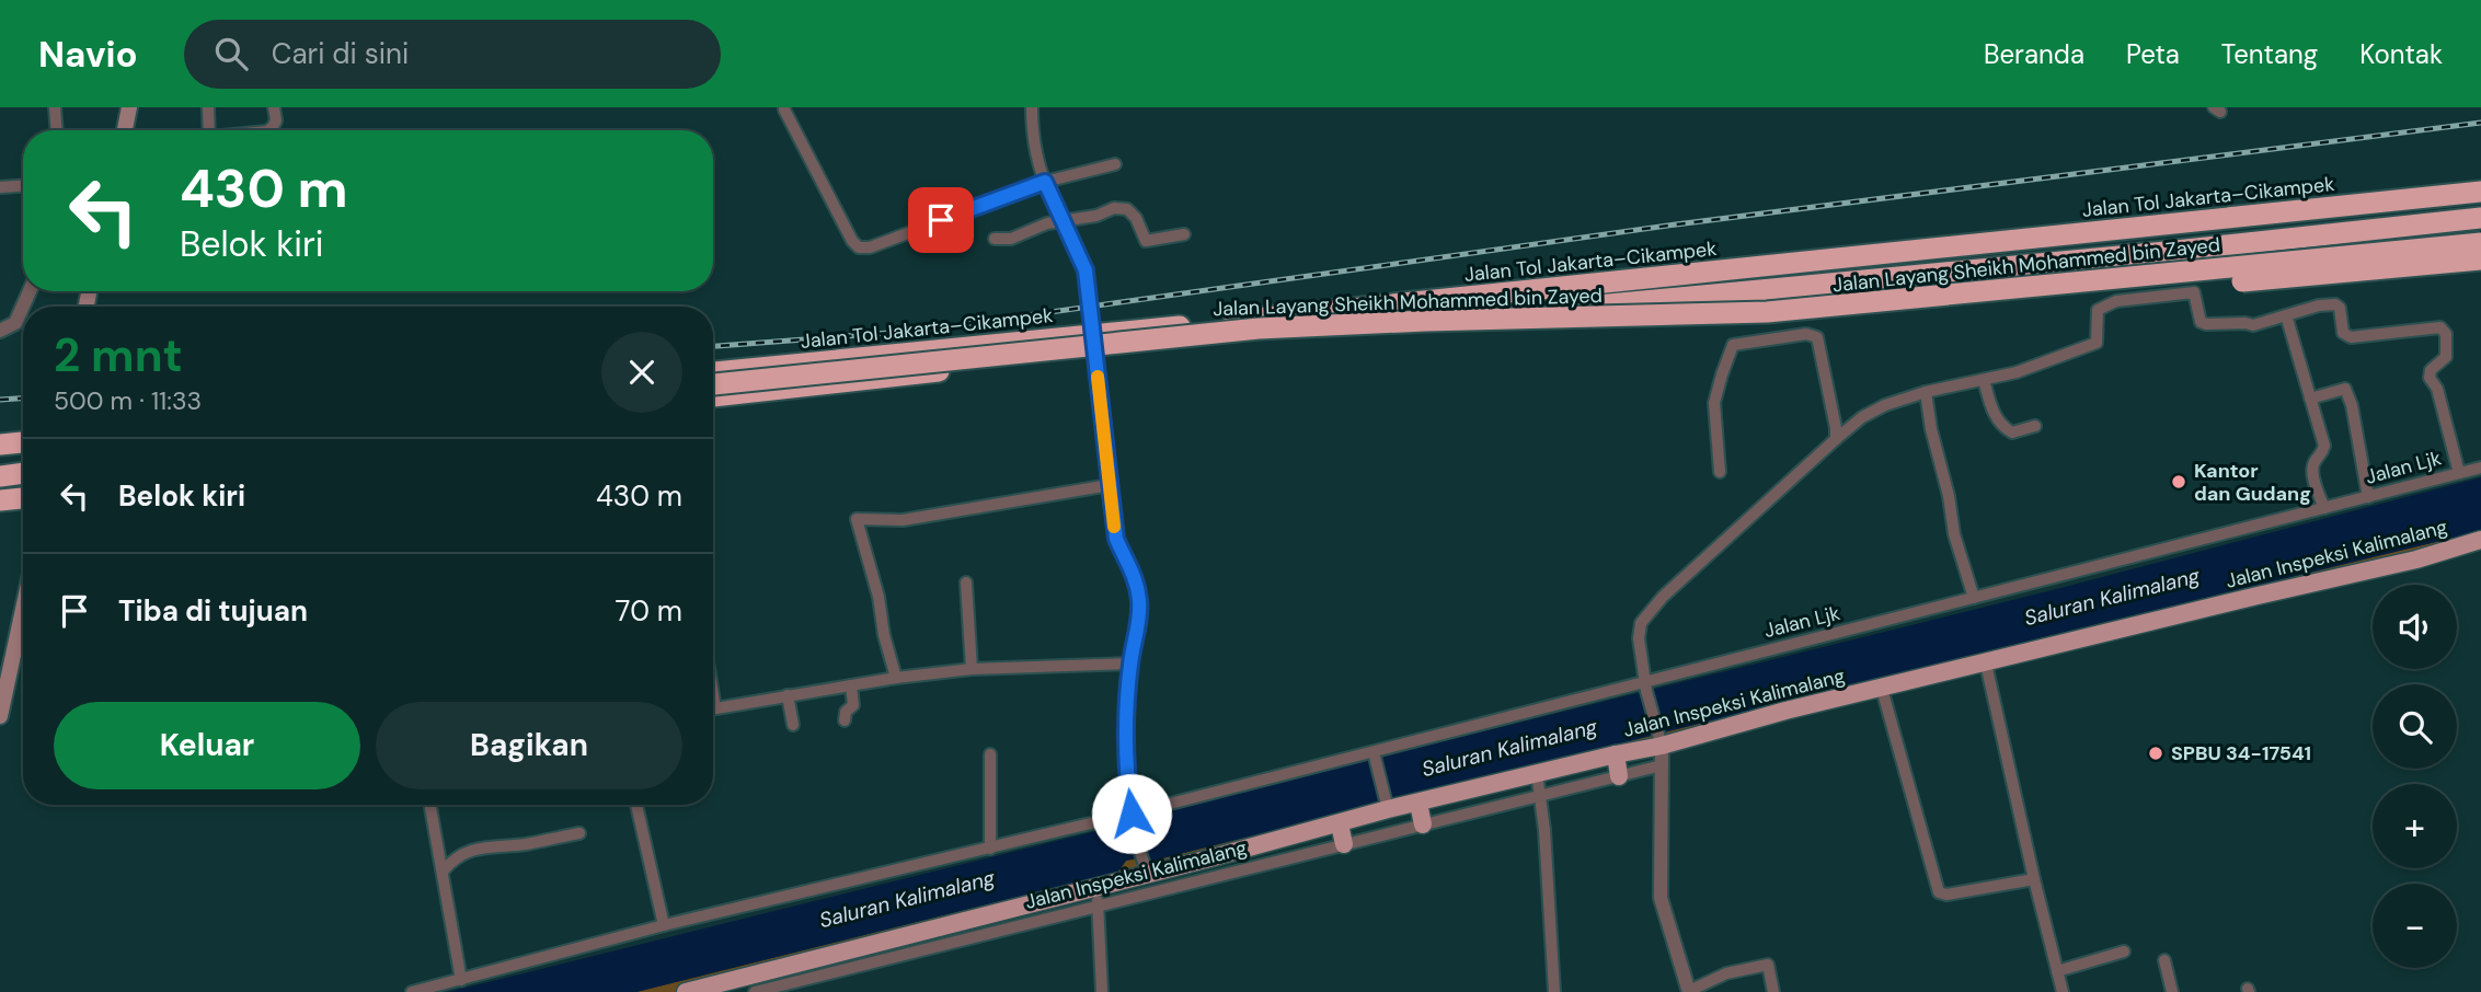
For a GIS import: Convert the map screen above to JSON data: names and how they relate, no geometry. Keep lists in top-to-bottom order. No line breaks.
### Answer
{"streets":{"highway":["Jalan Tol Jakarta–Cikampek","Jalan Layang Sheikh Mohammed bin Zayed"],"main road":["Jalan Inspeksi Kalimalang"],"street":["Jalan Ljk"]},"water":["Saluran Kalimalang"],"places":["Kantor dan Gudang","SPBU 34-17541"],"page":{"header":"Navio","search":"Cari di sini","nav":["Beranda","Peta","Tentang","Kontak"],"turn":["430 m","Belok kiri"],"heading":["2 mnt","500 m · 11:33"],"list":[{"name":"Belok kiri","value":"430 m"},{"name":"Tiba di tujuan","value":"70 m"}],"map_buttons":["+","−"],"buttons":["Keluar","Bagikan"]}}
